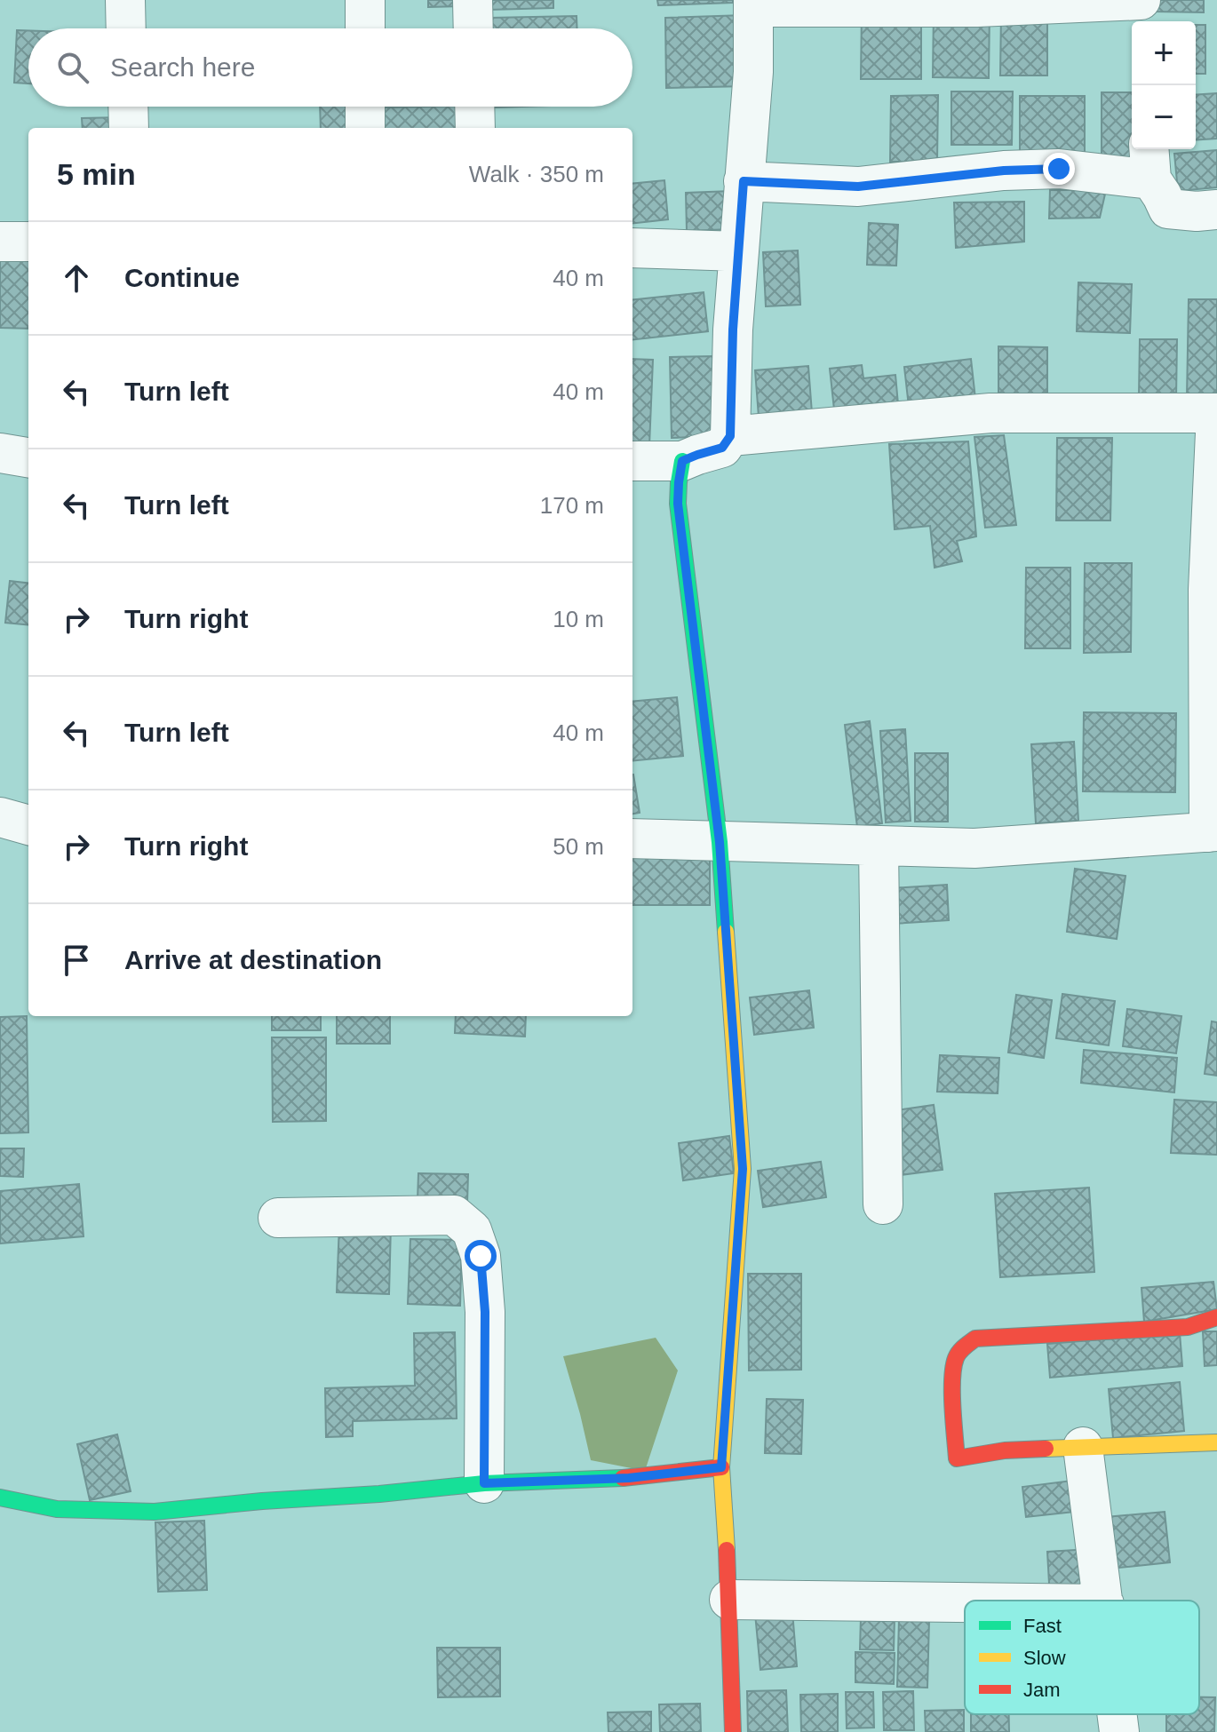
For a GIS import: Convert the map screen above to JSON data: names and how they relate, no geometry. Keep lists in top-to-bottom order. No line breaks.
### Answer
{"legend":["Fast","Slow","Jam"],"page":{"map_buttons":["+","−"],"search":"Search here","heading":["5 min","Walk · 350 m"],"list":[["Continue","40 m"],["Turn left","40 m"],["Turn left","170 m"],["Turn right","10 m"],["Turn left","40 m"],["Turn right","50 m"],"Arrive at destination"]}}
